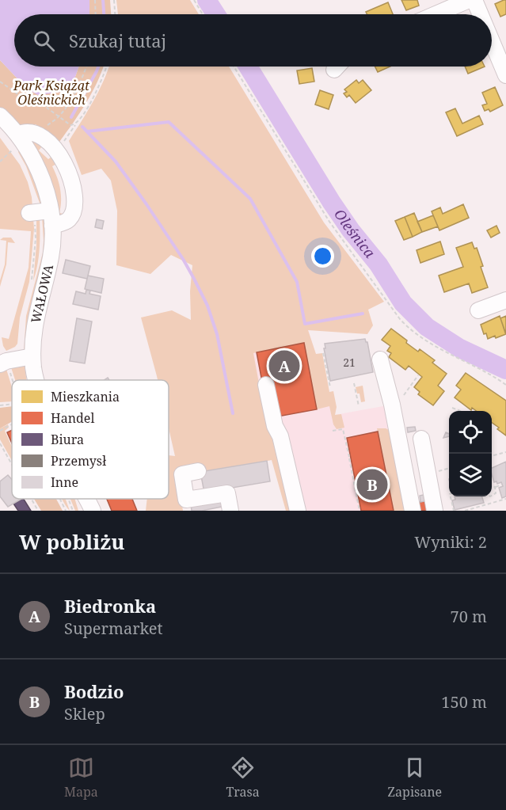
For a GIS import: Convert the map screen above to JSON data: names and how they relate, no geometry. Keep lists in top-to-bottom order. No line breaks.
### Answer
{"streets":{"street":["WAŁOWA"]},"water":["Oleśnica"],"parks":["Park Książąt Oleśnickich"],"house_numbers":["21"],"legend":["Mieszkania","Handel","Biura","Przemysł","Inne"],"page":{"search":"Szukaj tutaj","pins":["A","B"],"heading":["W pobliżu","Wyniki: 2"],"list":[{"mark":"A","name":"Biedronka","note":"Supermarket","value":"70 m"},{"mark":"B","name":"Bodzio","note":"Sklep","value":"150 m"}],"nav":["Mapa","Trasa","Zapisane"]}}
